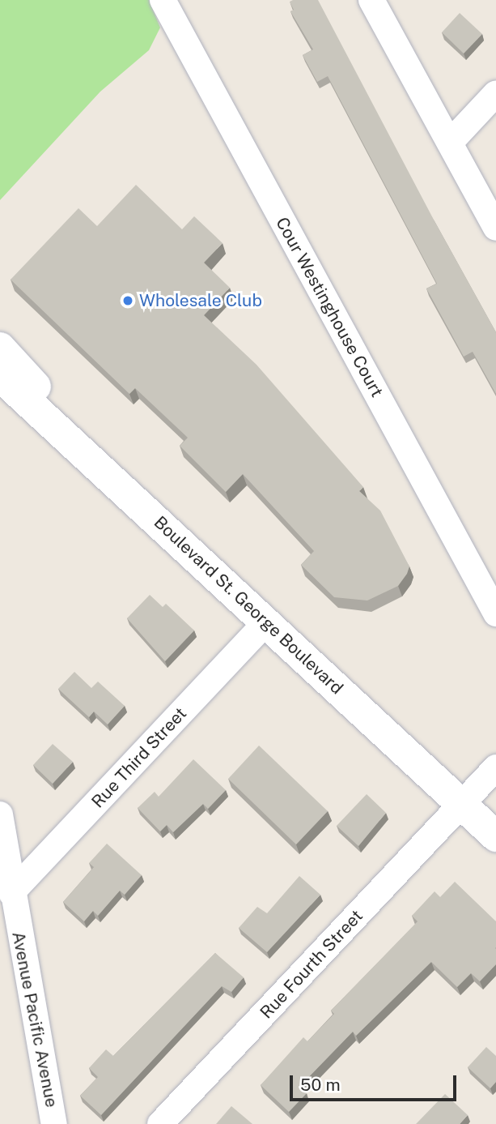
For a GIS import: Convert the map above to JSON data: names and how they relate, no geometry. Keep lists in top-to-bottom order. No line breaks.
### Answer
{"streets":{"main road":["Boulevard St. George Boulevard"],"street":["Cour Westinghouse Court","Rue Third Street","Rue Fourth Street","Avenue Pacific Avenue"]},"crossings":[["Boulevard St. George Boulevard","Rue Third Street"],["Boulevard St. George Boulevard","Rue Fourth Street"],["Rue Third Street","Avenue Pacific Avenue"]],"places":["Wholesale Club"],"scale_bar":"50 m"}
